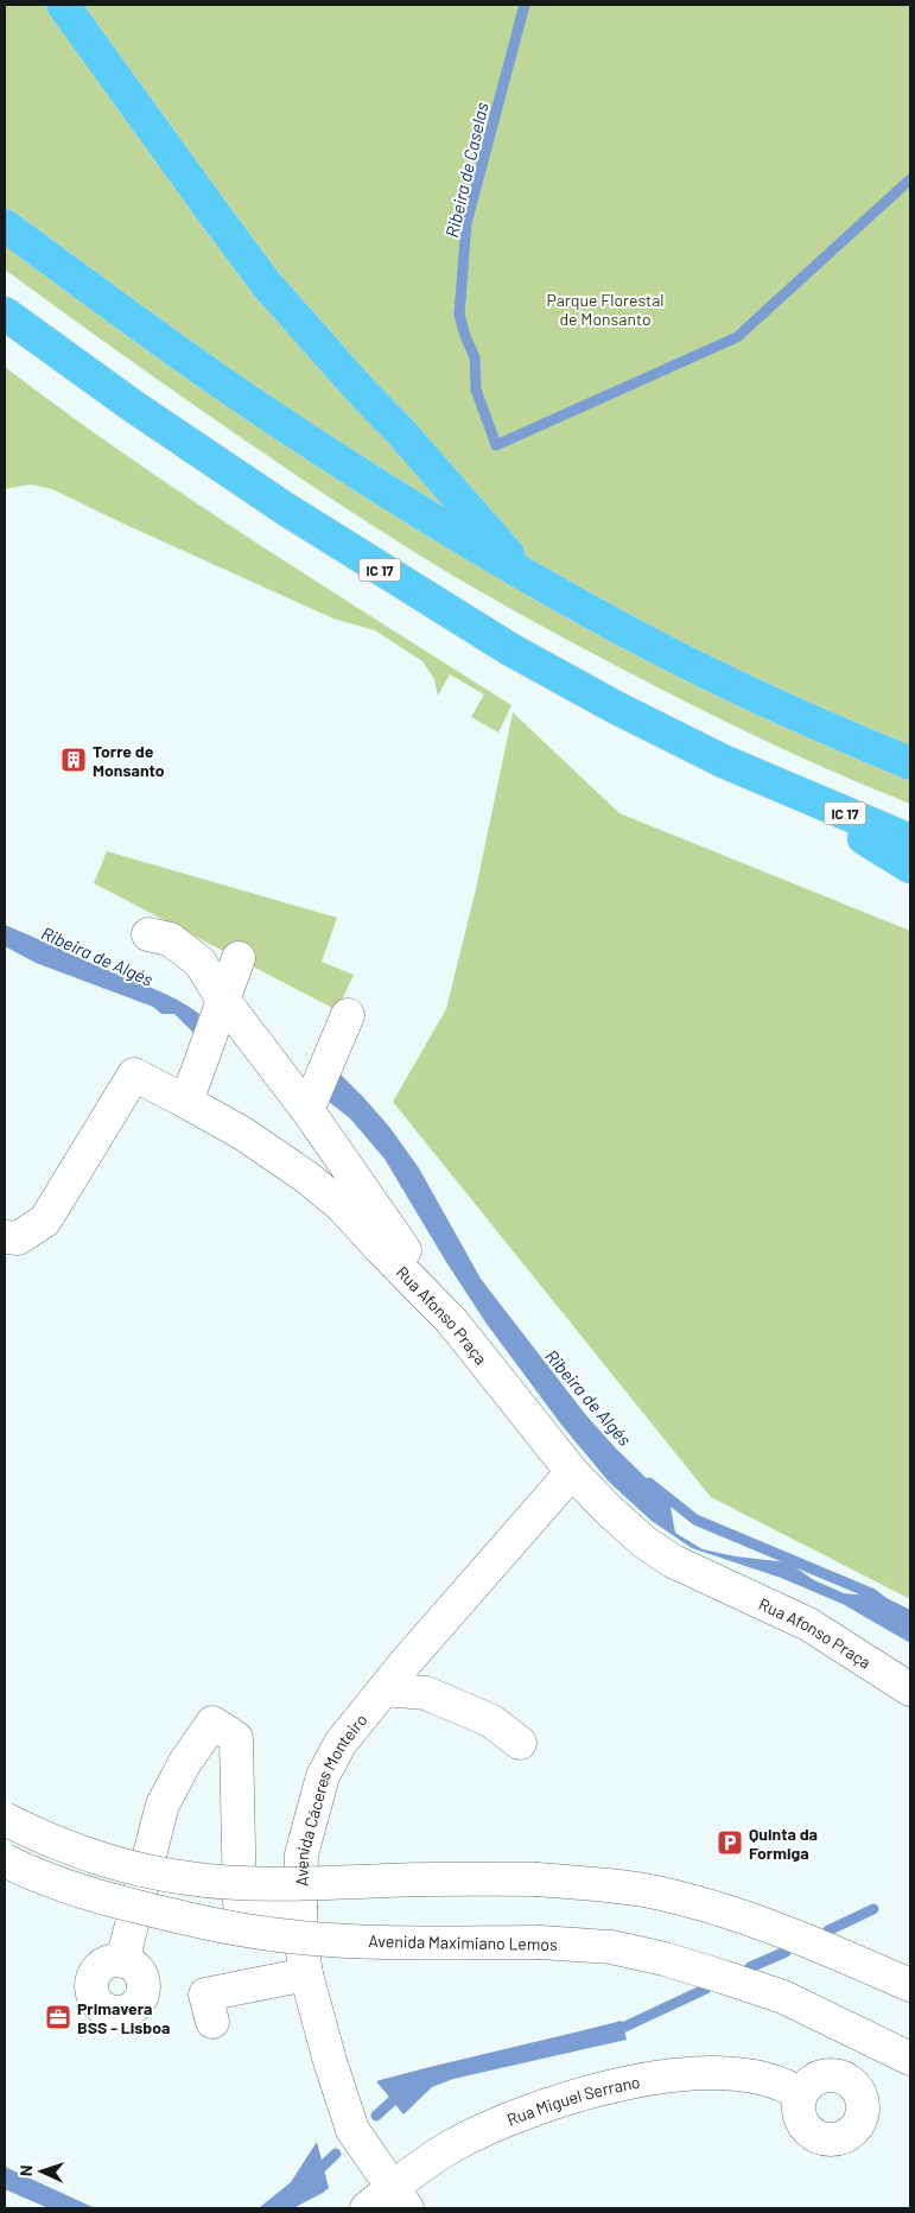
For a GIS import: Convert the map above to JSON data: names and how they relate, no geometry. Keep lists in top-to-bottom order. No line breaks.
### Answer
{"streets":{"highway":["IC 17"],"street":["Rua Afonso Praça","Avenida Cáceres Monteiro","Avenida Maximiano Lemos","Rua Miguel Serrano"]},"crossings":[["Rua Afonso Praça","Avenida Cáceres Monteiro"],["Avenida Cáceres Monteiro","Rua Miguel Serrano"]],"water":["Ribeira de Caselas","Ribeira de Algés"],"parks":["Parque Florestal de Monsanto"],"places":{"building":["Torre de Monsanto"],"parking":["Quinta da Formiga"],"office":["Primavera BSS - Lisboa"]},"north":"left"}
